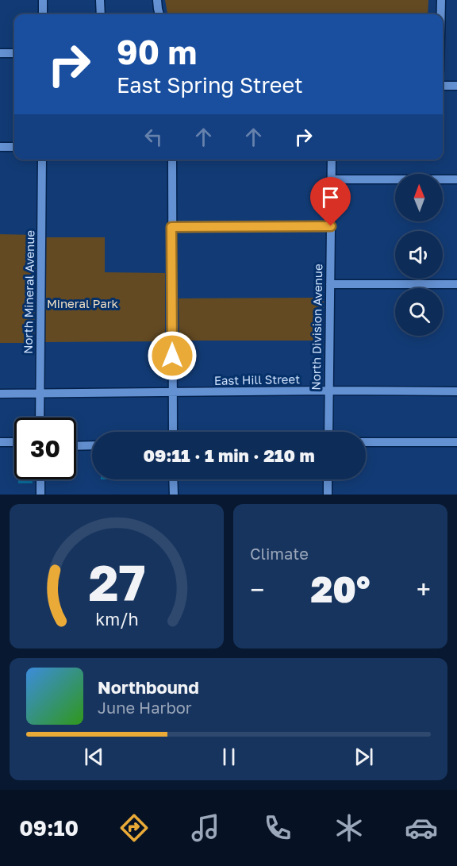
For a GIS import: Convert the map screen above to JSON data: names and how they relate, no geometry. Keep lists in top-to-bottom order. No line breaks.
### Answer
{"streets":{"street":["North Mineral Avenue","North Division Avenue","East Hill Street"]},"crossings":[["North Mineral Avenue","East Hill Street"],["North Division Avenue","East Hill Street"]],"parks":["Mineral Park"],"north":"top","page":{"turn":["90 m","East Spring Street"],"limit":"30","trip":"09:11 · 1 min · 210 m","tile":"Climate","heat":["−","20°","+"],"song":["Northbound","June Harbor"],"tabs":"09:10","gauge":["27","km/h"]}}
